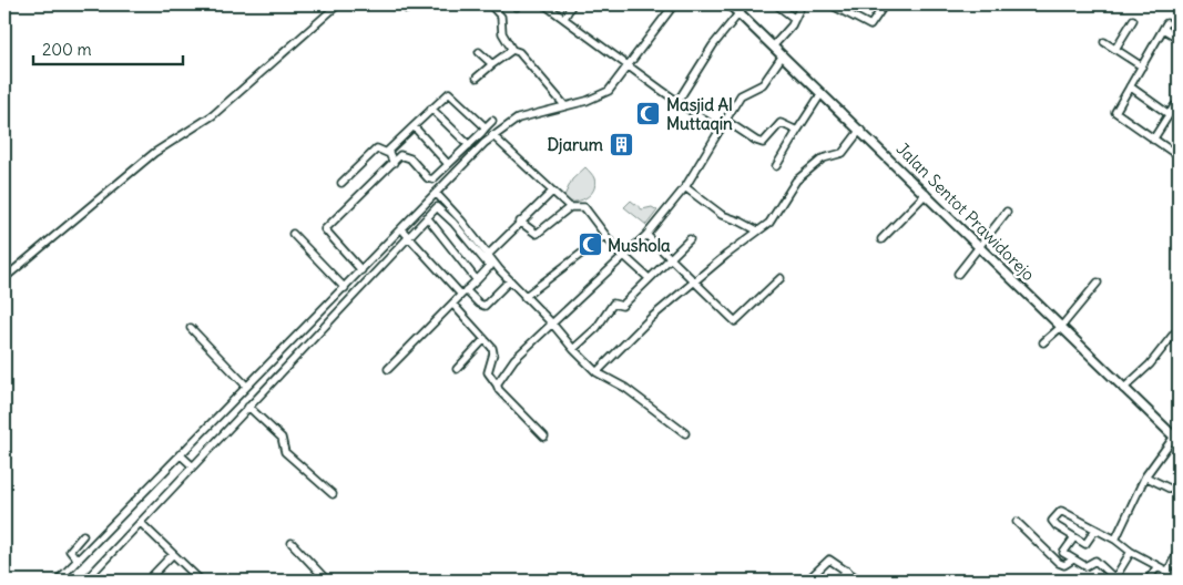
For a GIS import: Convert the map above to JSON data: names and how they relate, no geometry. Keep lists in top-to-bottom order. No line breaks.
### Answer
{"streets":{"main road":["Jalan Sentot Prawidorejo"]},"places":{"mosque":["Masjid Al Muttaqin","Mushola"],"building":["Djarum"]},"scale_bar":"200 m"}
